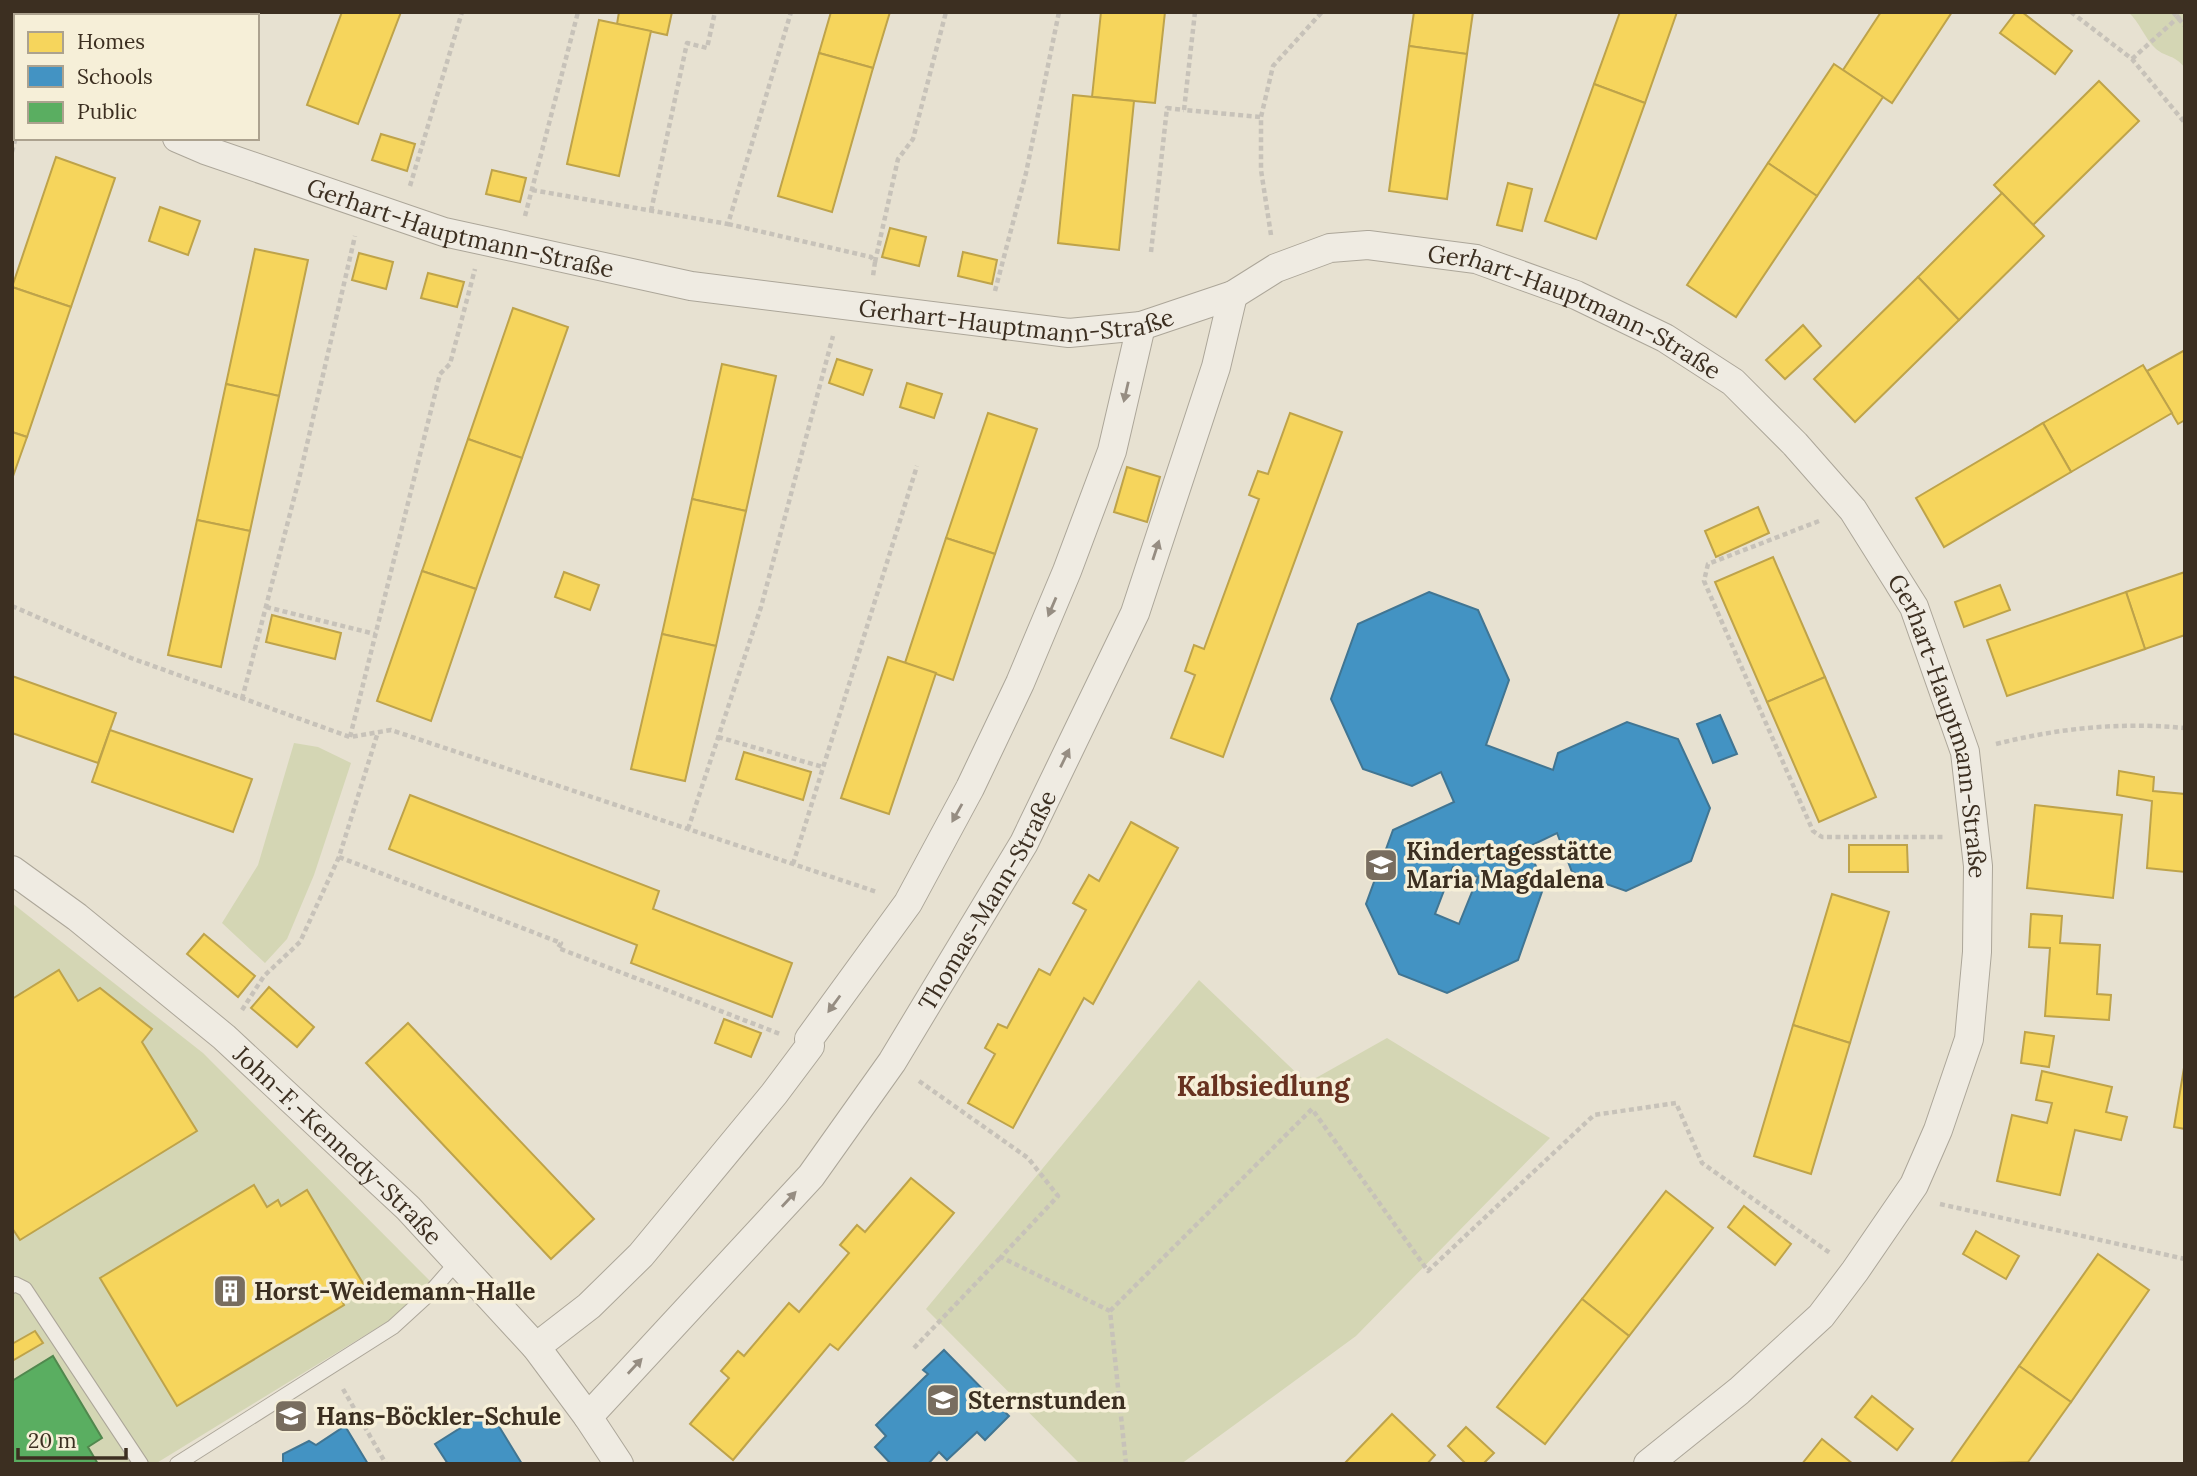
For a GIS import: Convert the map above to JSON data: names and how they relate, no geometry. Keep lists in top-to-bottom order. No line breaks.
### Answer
{"streets":{"street":["Gerhart-Hauptmann-Straße","Thomas-Mann-Straße","John-F.-Kennedy-Straße"]},"crossings":[["Gerhart-Hauptmann-Straße","Thomas-Mann-Straße"],["Thomas-Mann-Straße","John-F.-Kennedy-Straße"]],"districts":["Kalbsiedlung"],"places":{"school or university":["Kindertagesstätte Maria Magdalena","Sternstunden","Hans-Böckler-Schule"],"building":["Horst-Weidemann-Halle"]},"legend":["Homes","Schools","Public"],"scale_bar":"20 m"}
